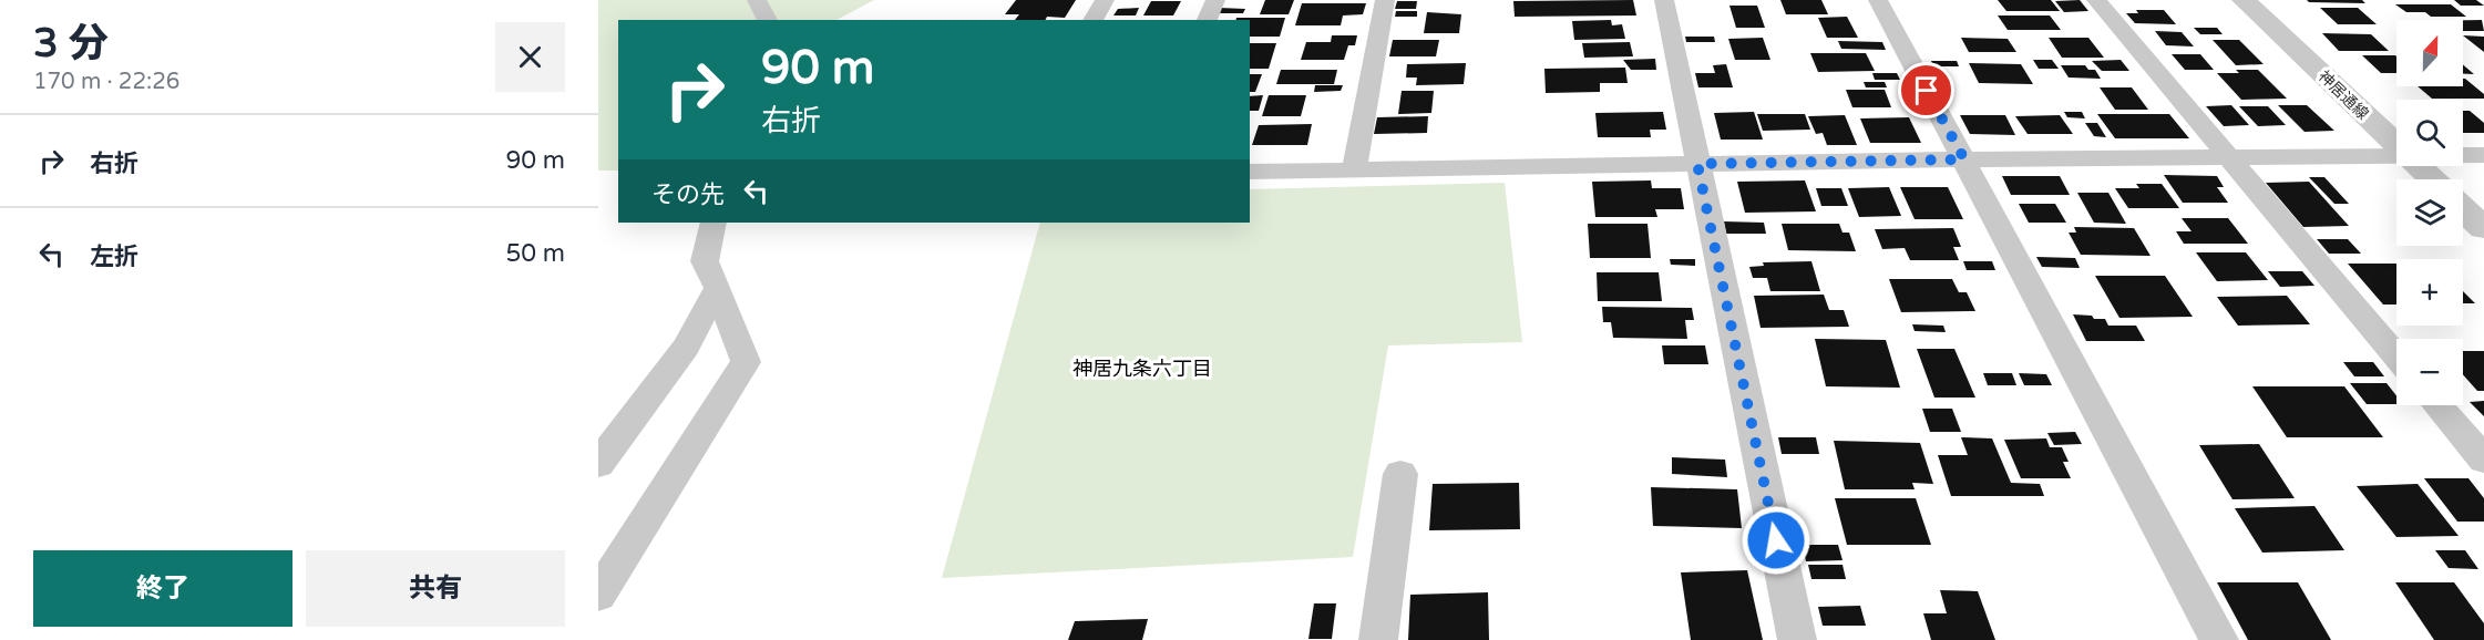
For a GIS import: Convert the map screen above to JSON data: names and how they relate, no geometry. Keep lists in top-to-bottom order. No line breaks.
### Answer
{"streets":{"street":["神居通線"]},"districts":["神居九条六丁目"],"north":"top","page":{"heading":["3 分","170 m · 22:26"],"map_buttons":["+","−"],"turn":["90 m","右折"],"list":[{"name":"右折","value":"90 m"},{"name":"左折","value":"50 m"}],"then":"その先","buttons":["終了","共有"]}}
